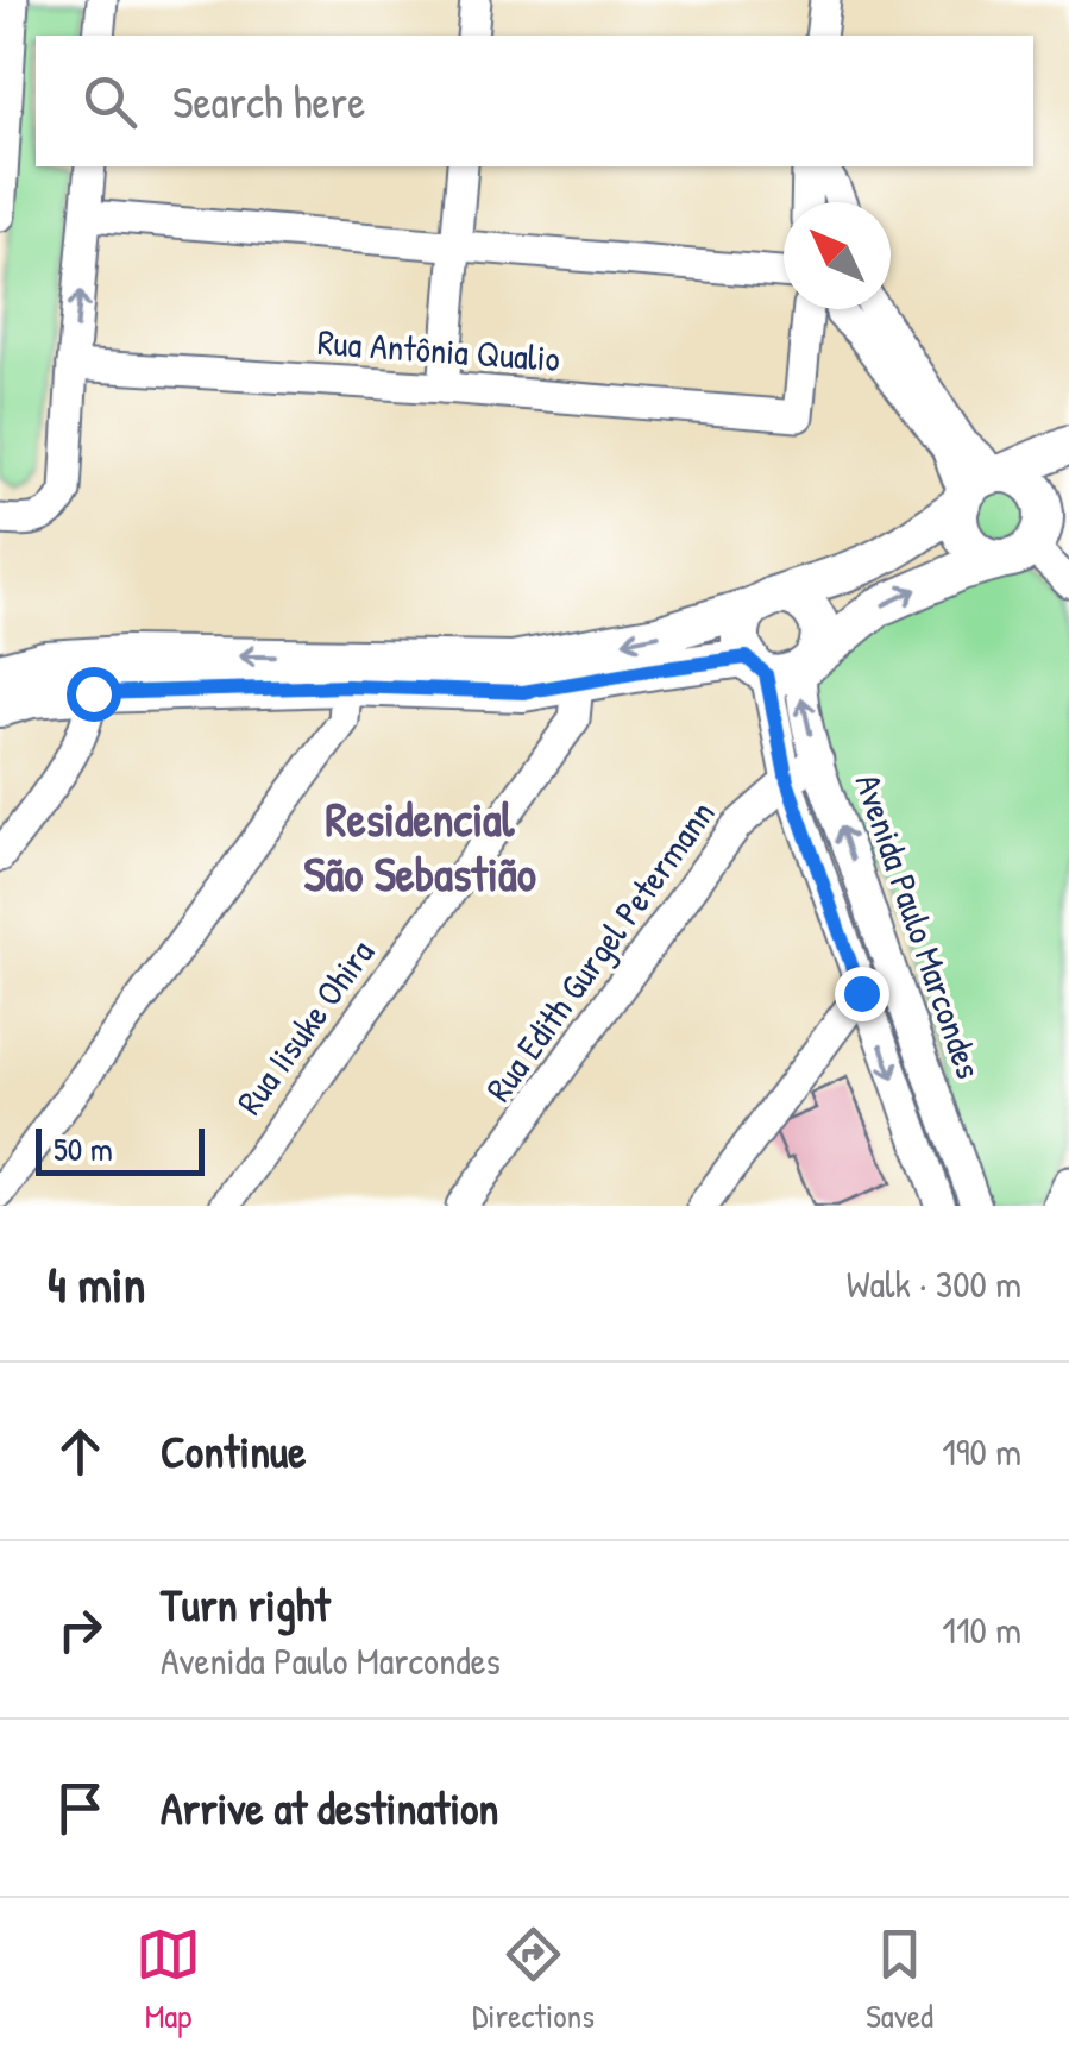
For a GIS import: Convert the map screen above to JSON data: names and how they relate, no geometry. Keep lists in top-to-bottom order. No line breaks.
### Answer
{"streets":{"street":["Rua Antônia Qualio","Avenida Paulo Marcondes","Rua Edith Gurgel Petermann","Rua Iisuke Ohira"]},"crossings":[["Avenida Paulo Marcondes","Rua Edith Gurgel Petermann"]],"districts":["Residencial São Sebastião"],"scale_bar":"50 m","north":"top left","page":{"search":"Search here","scale":"50 m","heading":["4 min","Walk · 300 m"],"list":[["Continue","190 m"],["Turn right","Avenida Paulo Marcondes","110 m"],"Arrive at destination"],"nav":["Map","Directions","Saved"]}}
